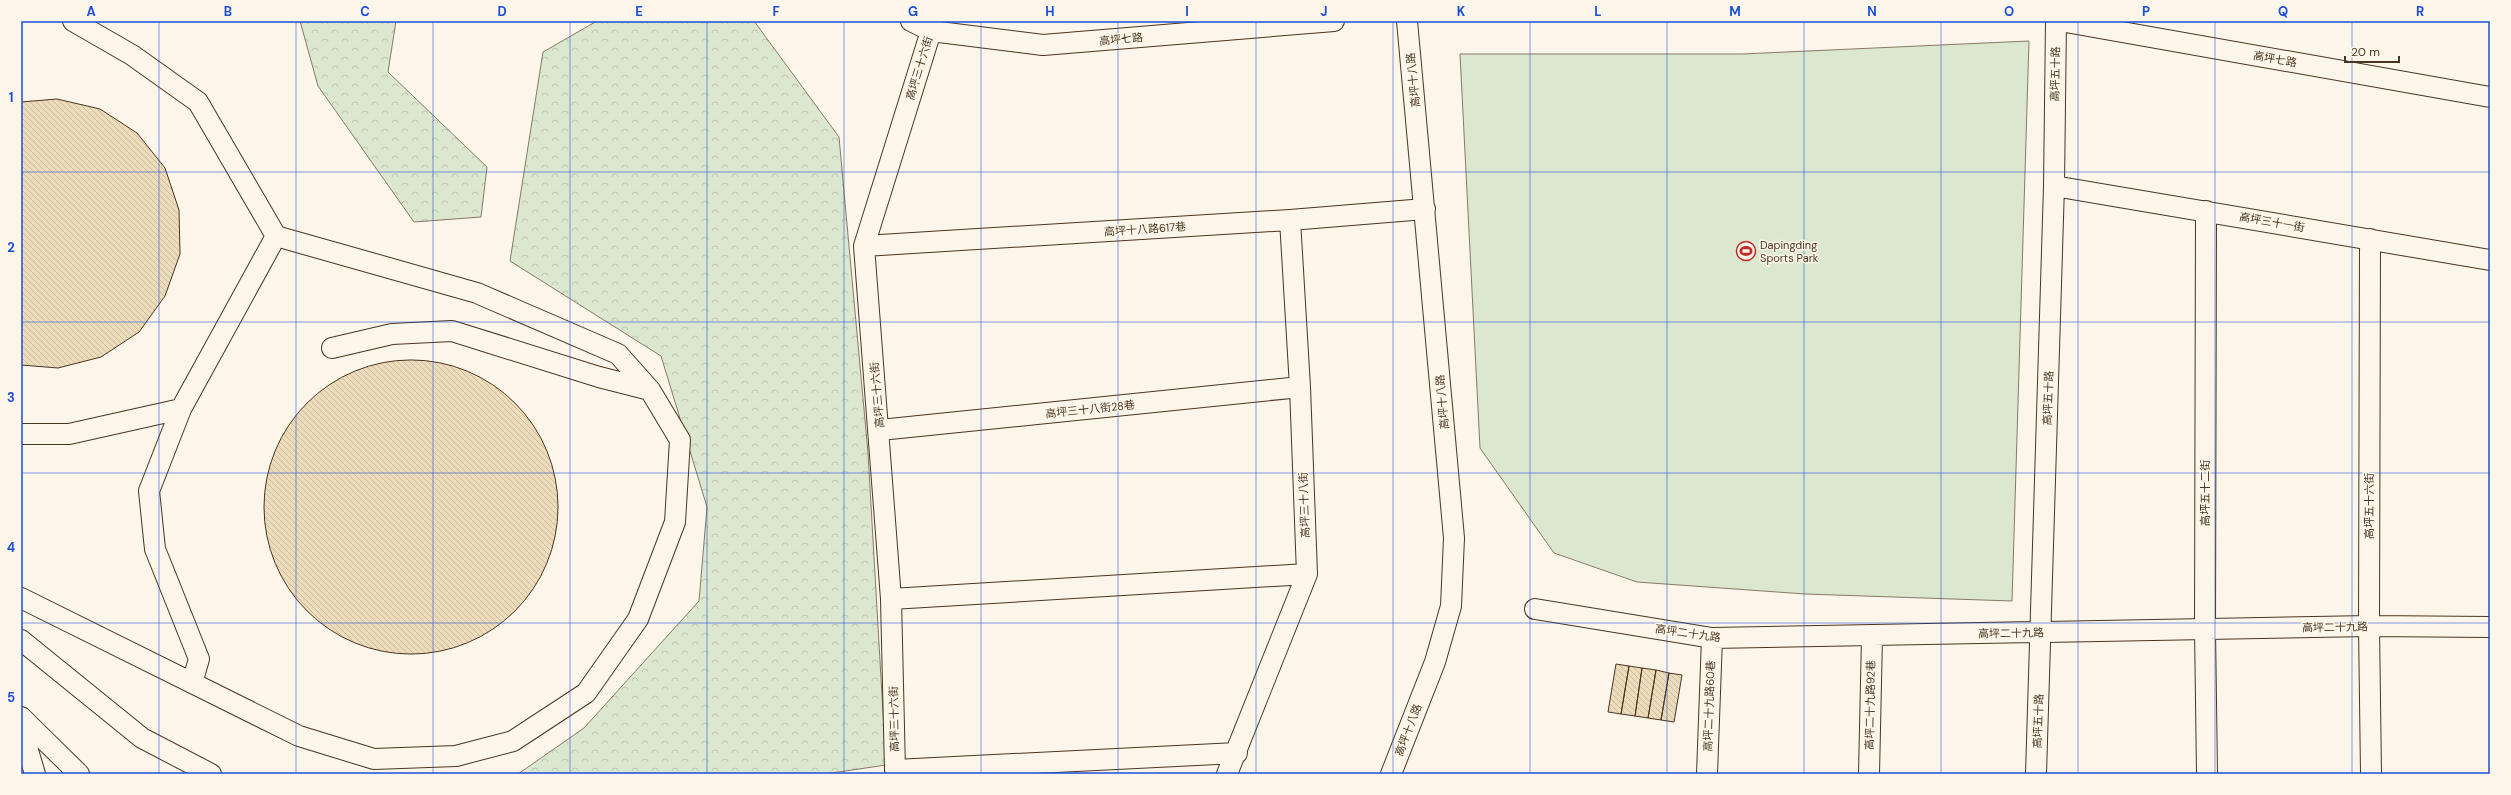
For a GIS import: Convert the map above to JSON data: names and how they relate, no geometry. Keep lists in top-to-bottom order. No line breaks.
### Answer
{"streets":{"street":["高坪七路","高坪三十六街","高坪五十路","高坪十八路","高坪三十一街","高坪十八路617巷","高坪三十八街28巷","高坪五十二街","高坪三十八街","高坪五十六街","高坪二十九路","高坪二十九路92巷","高坪二十九路60巷"]},"crossings":[["高坪七路","高坪三十六街"],["高坪三十六街","高坪十八路617巷"],["高坪三十六街","高坪三十八街28巷"],["高坪三十六街","高坪三十八街"],["高坪五十路","高坪三十一街"],["高坪五十路","高坪二十九路"],["高坪十八路","高坪十八路617巷"],["高坪三十一街","高坪五十二街"],["高坪三十一街","高坪五十六街"],["高坪十八路617巷","高坪三十八街"],["高坪三十八街28巷","高坪三十八街"],["高坪五十二街","高坪二十九路"],["高坪五十六街","高坪二十九路"],["高坪二十九路","高坪二十九路92巷"],["高坪二十九路","高坪二十九路60巷"]],"places":{"sports":["Dapingding Sports Park"]},"scale_bar":"20 m","grid":{"columns":["A","B","C","D","E","F","G","H","I","J","K","L","M","N","O","P","Q","R"],"rows":["1","2","3","4","5"]}}
